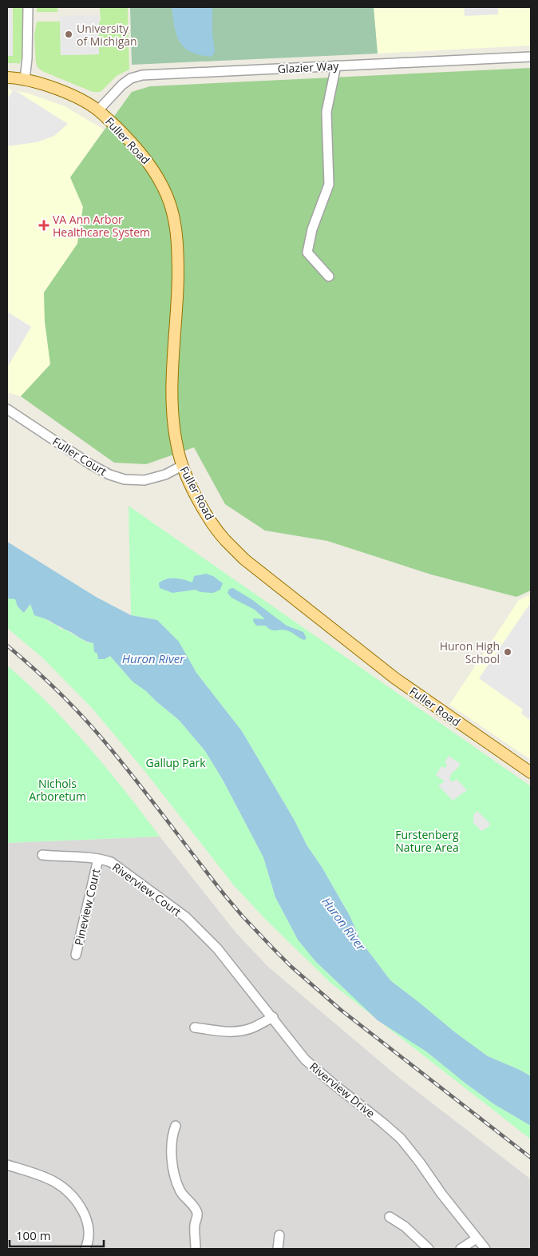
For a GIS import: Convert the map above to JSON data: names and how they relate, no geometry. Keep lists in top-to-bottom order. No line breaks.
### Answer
{"streets":{"main road":["Fuller Road"],"street":["Glazier Way","Fuller Court","Riverview Court","Pineview Court","Riverview Drive"]},"crossings":[["Glazier Way","Fuller Road"],["Fuller Road","Fuller Court"],["Riverview Court","Pineview Court"],["Riverview Court","Riverview Drive"]],"water":["Huron River"],"parks":["Gallup Park","Nichols Arboretum","Furstenberg Nature Area"],"places":{"other":["University of Michigan","Huron High School"],"health":["VA Ann Arbor Healthcare System"]},"scale_bar":"100 m"}
